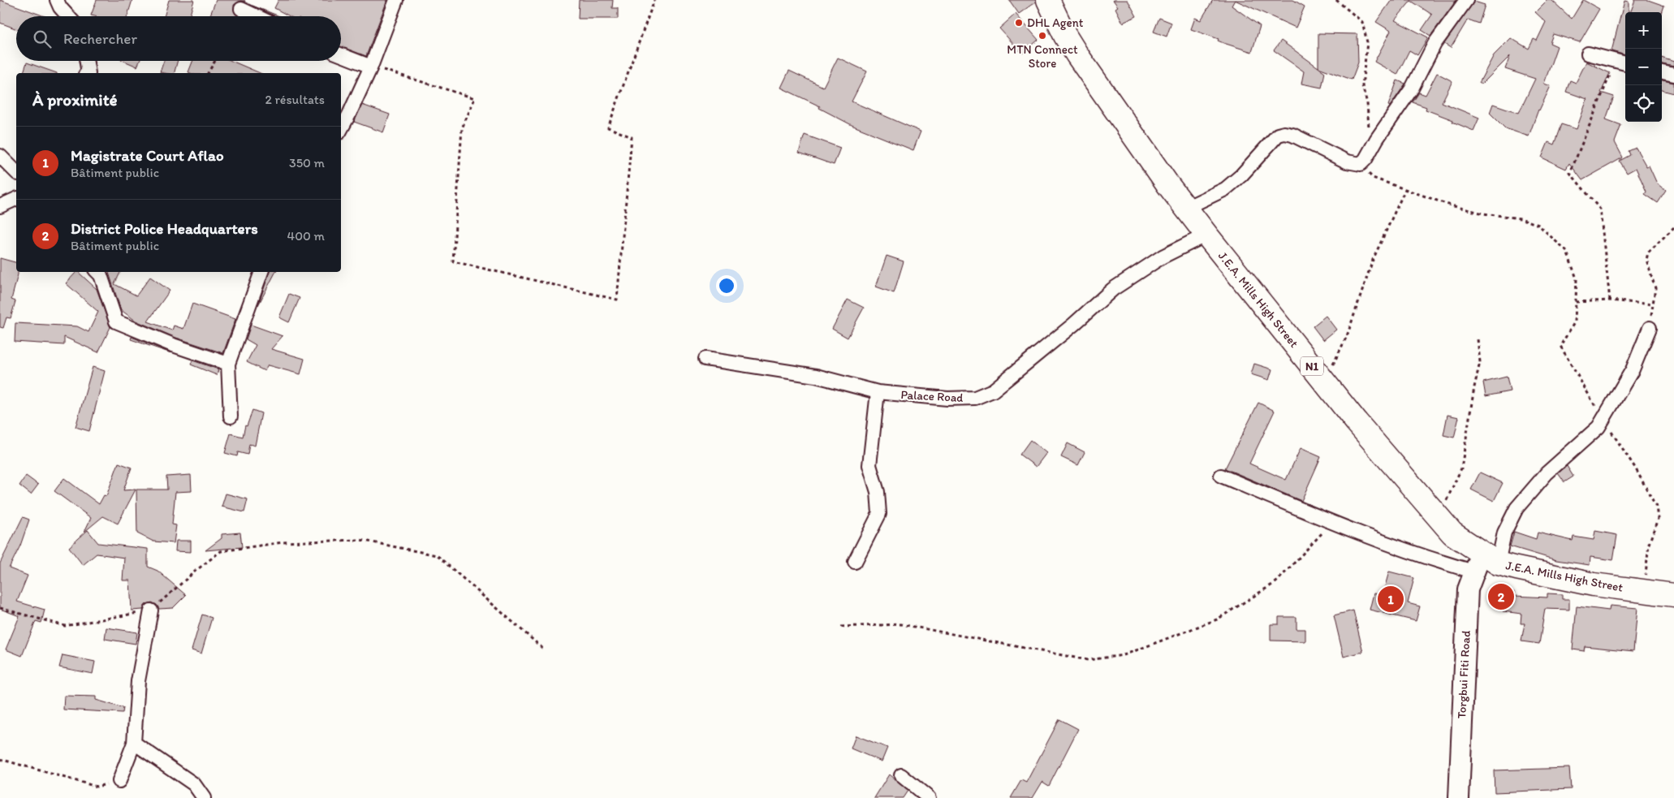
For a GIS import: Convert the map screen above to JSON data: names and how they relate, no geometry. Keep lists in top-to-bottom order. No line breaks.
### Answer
{"streets":{"highway":["J.E.A. Mills High Street","N1"],"street":["Palace Road","Torgbui Fiti Road"]},"crossings":[["J.E.A. Mills High Street","Palace Road"],["J.E.A. Mills High Street","Torgbui Fiti Road"]],"places":["DHL Agent","MTN Connect Store"],"page":{"map_buttons":["+","−"],"search":"Rechercher","heading":["À proximité","2 résultats"],"list":[{"mark":"1","name":"Magistrate Court Aflao","note":"Bâtiment public","value":"350 m"},{"mark":"2","name":"District Police Headquarters","note":"Bâtiment public","value":"400 m"}],"pins":["2","1"]}}
